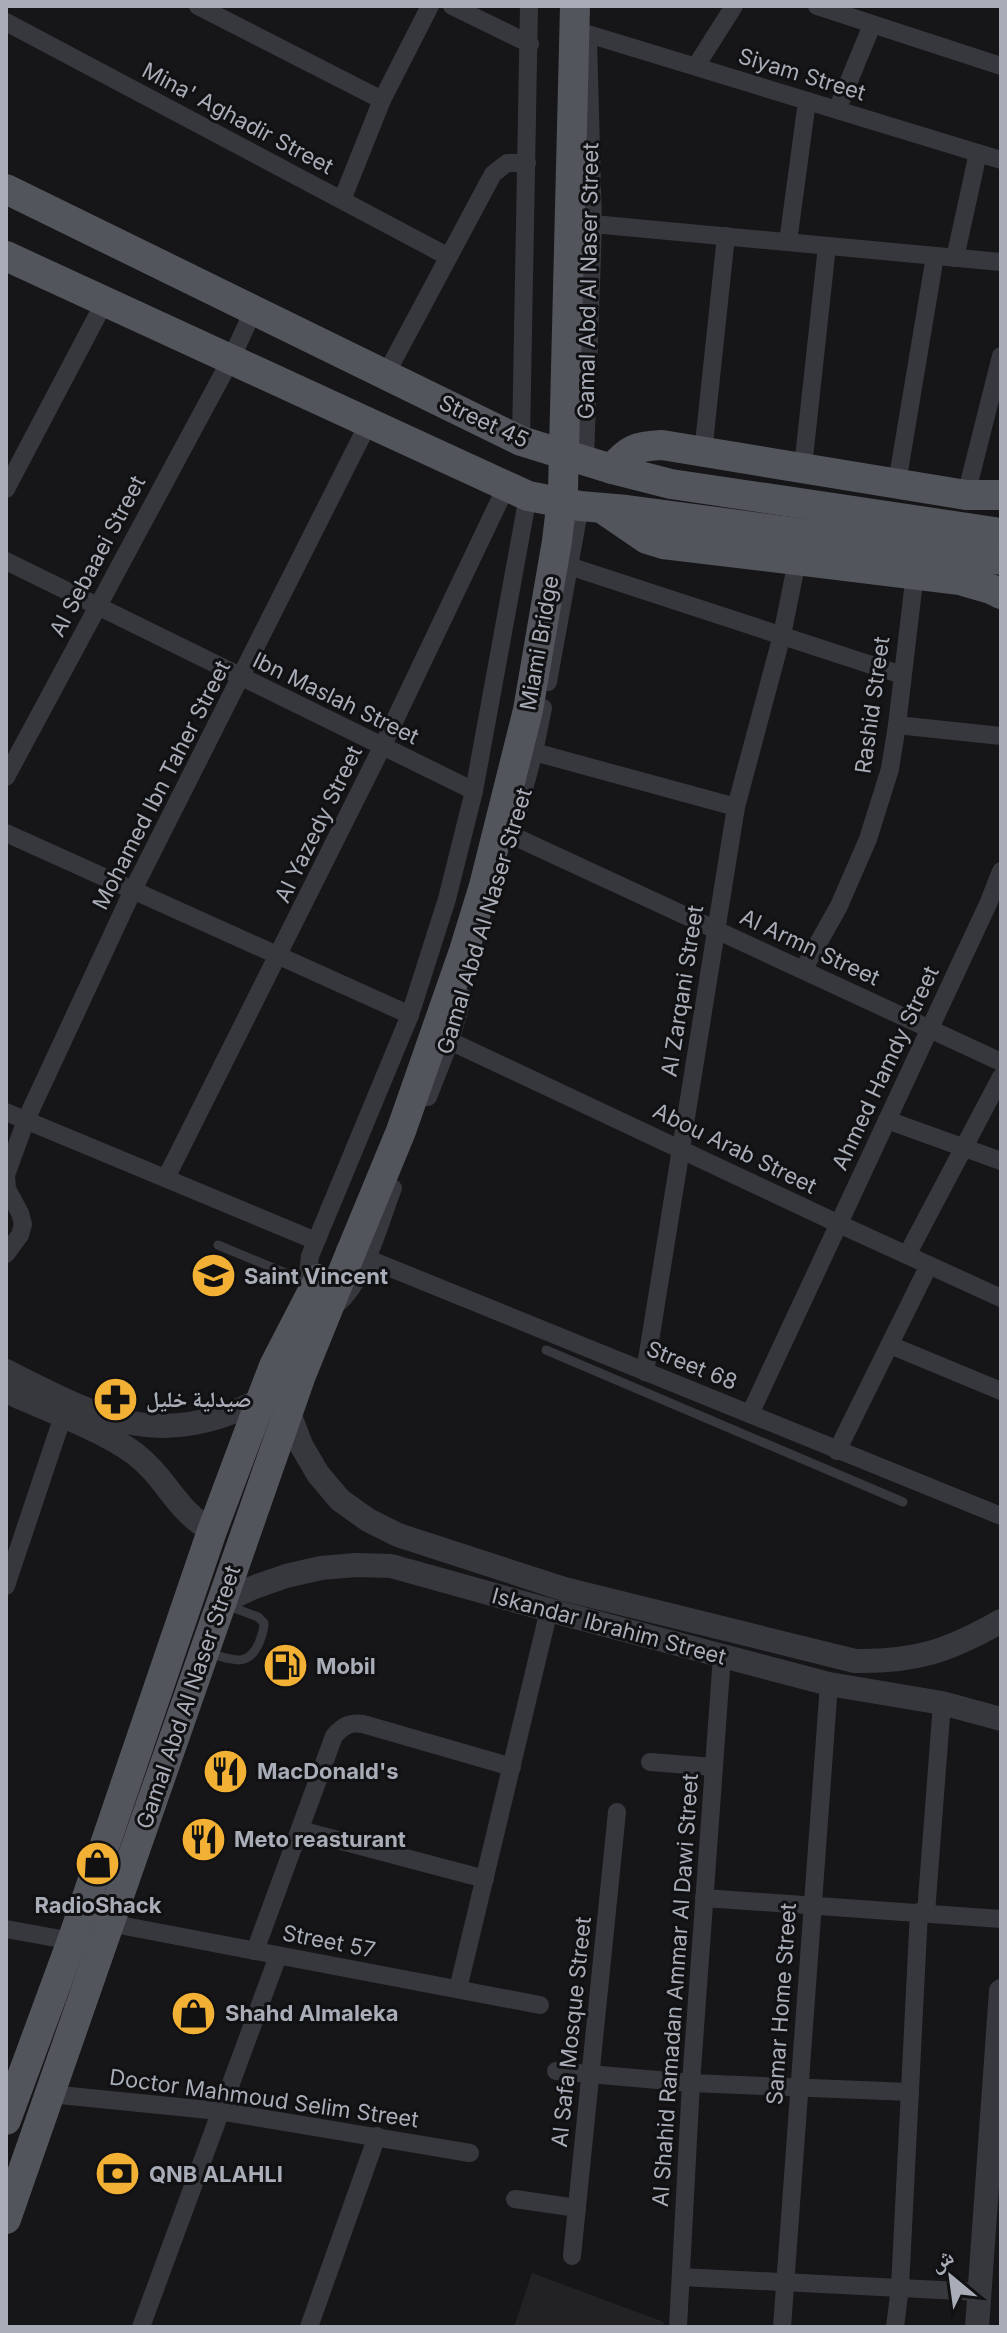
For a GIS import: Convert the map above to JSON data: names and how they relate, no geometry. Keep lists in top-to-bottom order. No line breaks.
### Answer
{"streets":{"main road":["Gamal Abd Al Naser Street","Street 45","Miami Bridge"],"street":["Siyam Street","Mina' Aghadir Street","Al Sebaaei Street","Ibn Maslah Street","Rashid Street","Mohamed Ibn Taher Street","Al Yazedy Street","Al Armn Street","Al Zarqani Street","Ahmed Hamdy Street","Abou Arab Street","Street 68","Iskandar Ibrahim Street","Street 57","Al Shahid Ramadan Ammar Al Dawi Street","Samar Home Street","Al Safa Mosque Street","Doctor Mahmoud Selim Street"]},"crossings":[["Siyam Street","Gamal Abd Al Naser Street"],["Gamal Abd Al Naser Street","Street 45"],["Gamal Abd Al Naser Street","Miami Bridge"],["Gamal Abd Al Naser Street","Ibn Maslah Street"],["Gamal Abd Al Naser Street","Al Yazedy Street"],["Gamal Abd Al Naser Street","Al Armn Street"],["Gamal Abd Al Naser Street","Abou Arab Street"],["Gamal Abd Al Naser Street","Street 68"],["Gamal Abd Al Naser Street","Iskandar Ibrahim Street"],["Gamal Abd Al Naser Street","Street 57"],["Gamal Abd Al Naser Street","Doctor Mahmoud Selim Street"],["Street 45","Al Sebaaei Street"],["Al Sebaaei Street","Ibn Maslah Street"],["Miami Bridge","Street 68"],["Ibn Maslah Street","Mohamed Ibn Taher Street"],["Ibn Maslah Street","Al Yazedy Street"],["Rashid Street","Al Armn Street"],["Mohamed Ibn Taher Street","Street 68"],["Al Yazedy Street","Street 68"],["Al Armn Street","Al Zarqani Street"],["Al Armn Street","Ahmed Hamdy Street"],["Al Zarqani Street","Abou Arab Street"],["Al Zarqani Street","Street 68"],["Ahmed Hamdy Street","Abou Arab Street"],["Ahmed Hamdy Street","Street 68"],["Iskandar Ibrahim Street","Al Shahid Ramadan Ammar Al Dawi Street"],["Iskandar Ibrahim Street","Samar Home Street"]],"places":{"school or university":["Saint Vincent"],"pharmacy":["صيدلية خليل"],"fuel station":["Mobil"],"restaurant":["MacDonald's","Meto reasturant"],"shop":["RadioShack","Shahd Almaleka"],"bank":["QNB ALAHLI"]},"north":"top left"}
